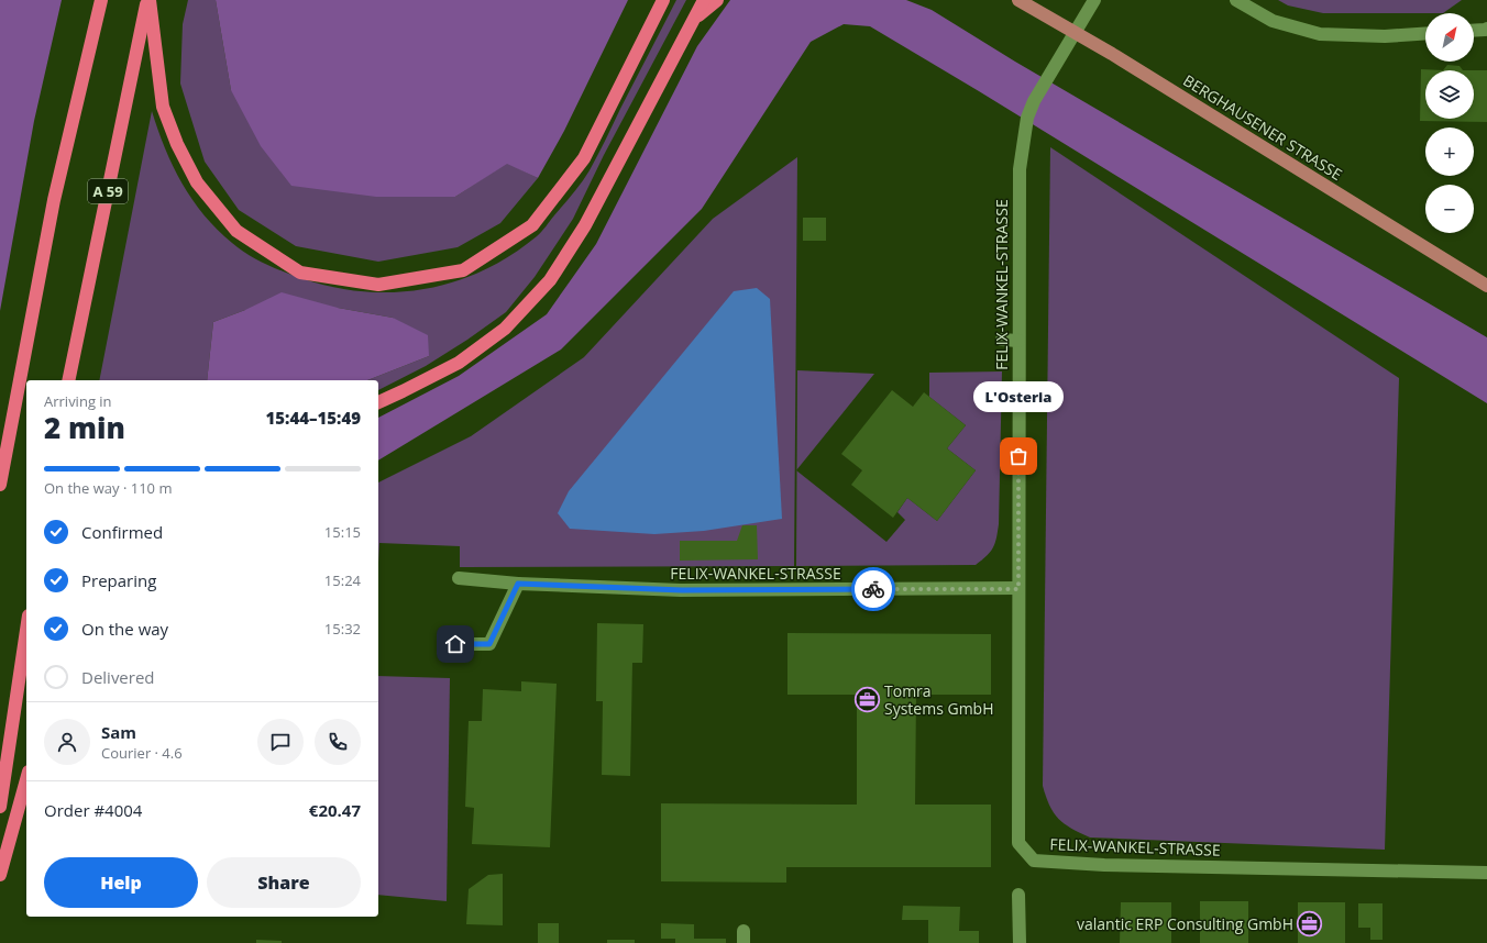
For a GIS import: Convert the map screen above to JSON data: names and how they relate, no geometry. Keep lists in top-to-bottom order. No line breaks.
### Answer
{"streets":{"highway":["A 59"],"main road":["BERGHAUSENER STRASSE"],"street":["FELIX-WANKEL-STRASSE"]},"places":{"other":["L'Osteria"],"office":["Tomra Systems GmbH","valantic ERP Consulting GmbH"]},"north":"top right","page":{"map_buttons":["+","−"],"heading":["2 min","Arriving in","15:44–15:49"],"panel":["Sam","Courier · 4.6","Order #4004","€20.47"],"bubble":"L'Osteria","bar":"On the way · 110 m","list":[["Confirmed","15:15"],["Preparing","15:24"],["On the way","15:32"],"Delivered"],"buttons":["Help","Share"]}}
